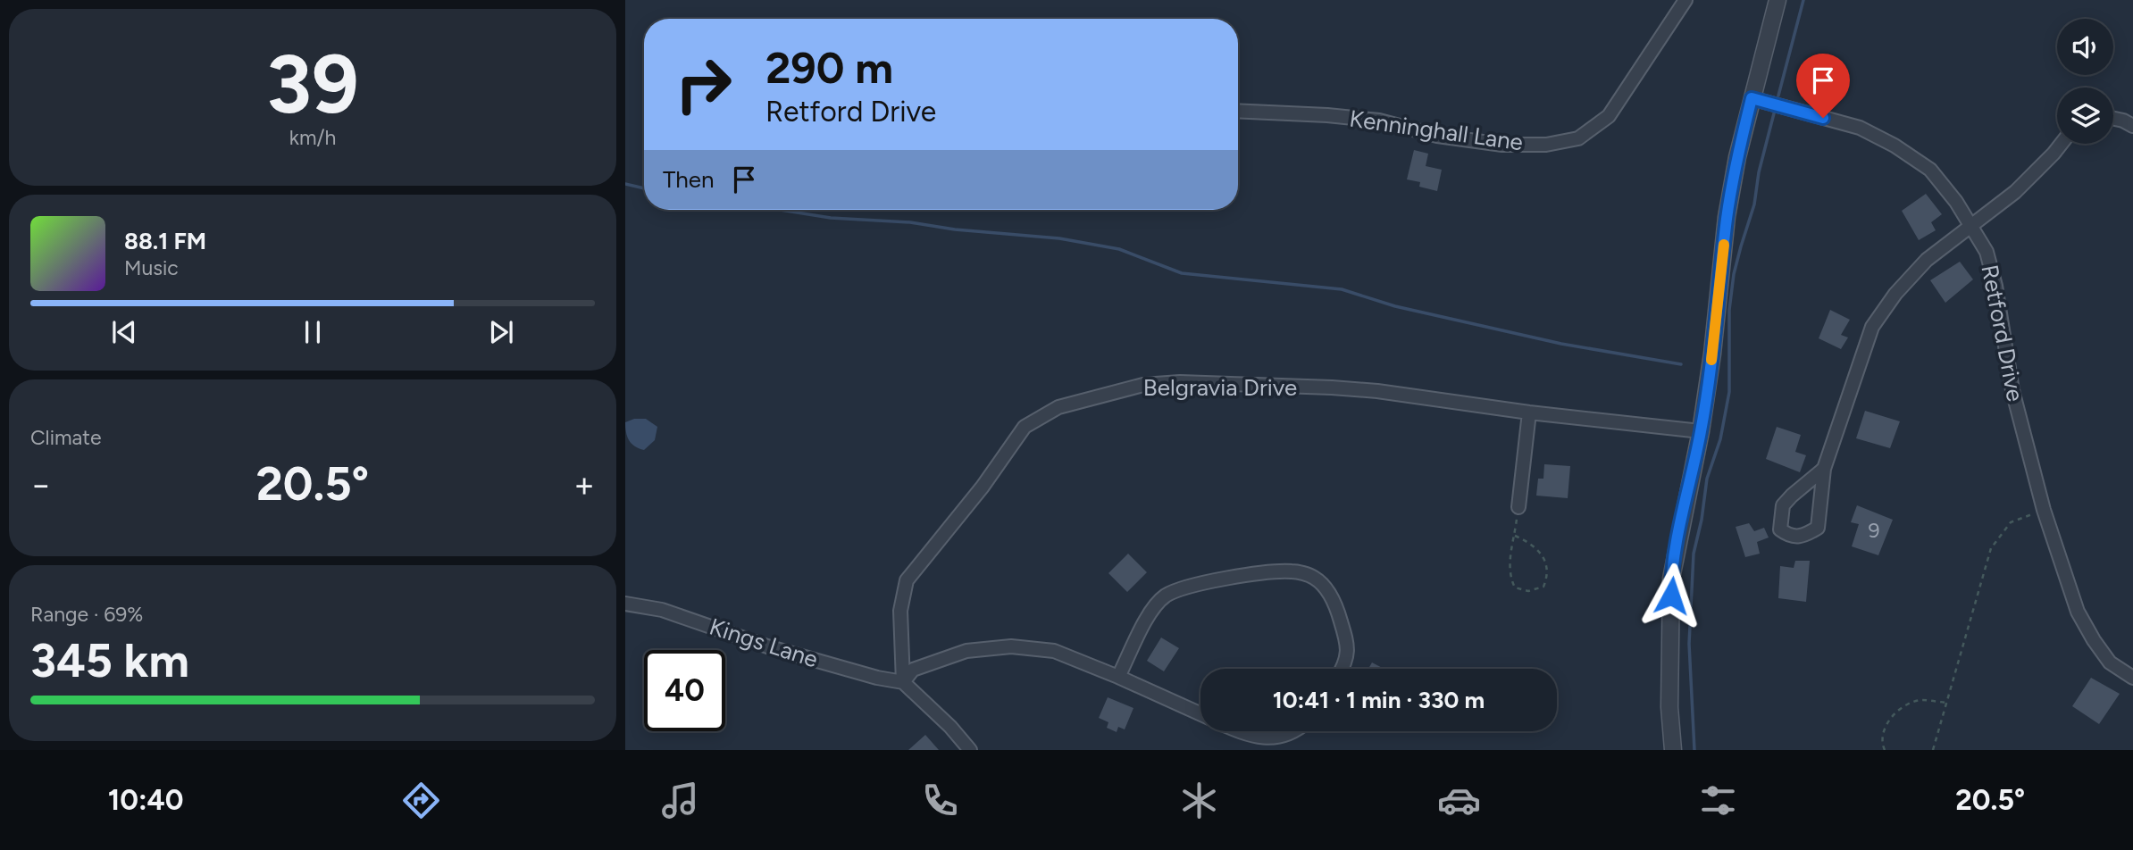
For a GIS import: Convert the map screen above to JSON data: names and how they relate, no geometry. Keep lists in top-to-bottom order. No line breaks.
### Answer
{"streets":{"street":["Kenninghall Lane","Retford Drive","Belgravia Drive","Kings Lane"]},"crossings":[["Belgravia Drive","Kings Lane"]],"house_numbers":["9"],"page":{"tile":[["39","km/h"],"Climate",["Range · 69%","345 km"]],"turn":["290 m","Retford Drive"],"then":"Then","song":["88.1 FM","Music"],"heat":["−","20.5°","+"],"limit":"40","trip":"10:41 · 1 min · 330 m","tabs":["10:40","20.5°"]}}
